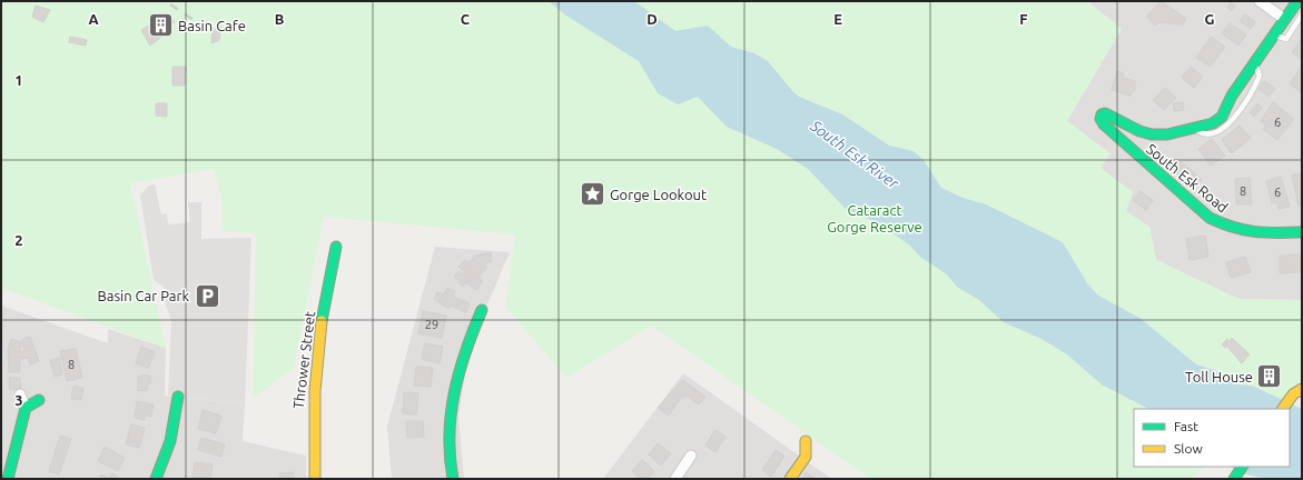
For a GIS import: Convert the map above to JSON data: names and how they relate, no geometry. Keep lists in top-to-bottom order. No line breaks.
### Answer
{"streets":{"street":["South Esk Road","Thrower Street"]},"water":["South Esk River"],"parks":["Cataract Gorge Reserve"],"places":{"building":["Basin Cafe","Toll House"],"place":["Gorge Lookout"],"parking":["Basin Car Park"]},"house_numbers":["6","8","6","29","8"],"legend":["Fast","Slow"],"grid":{"columns":["A","B","C","D","E","F","G"],"rows":["1","2","3"]}}
